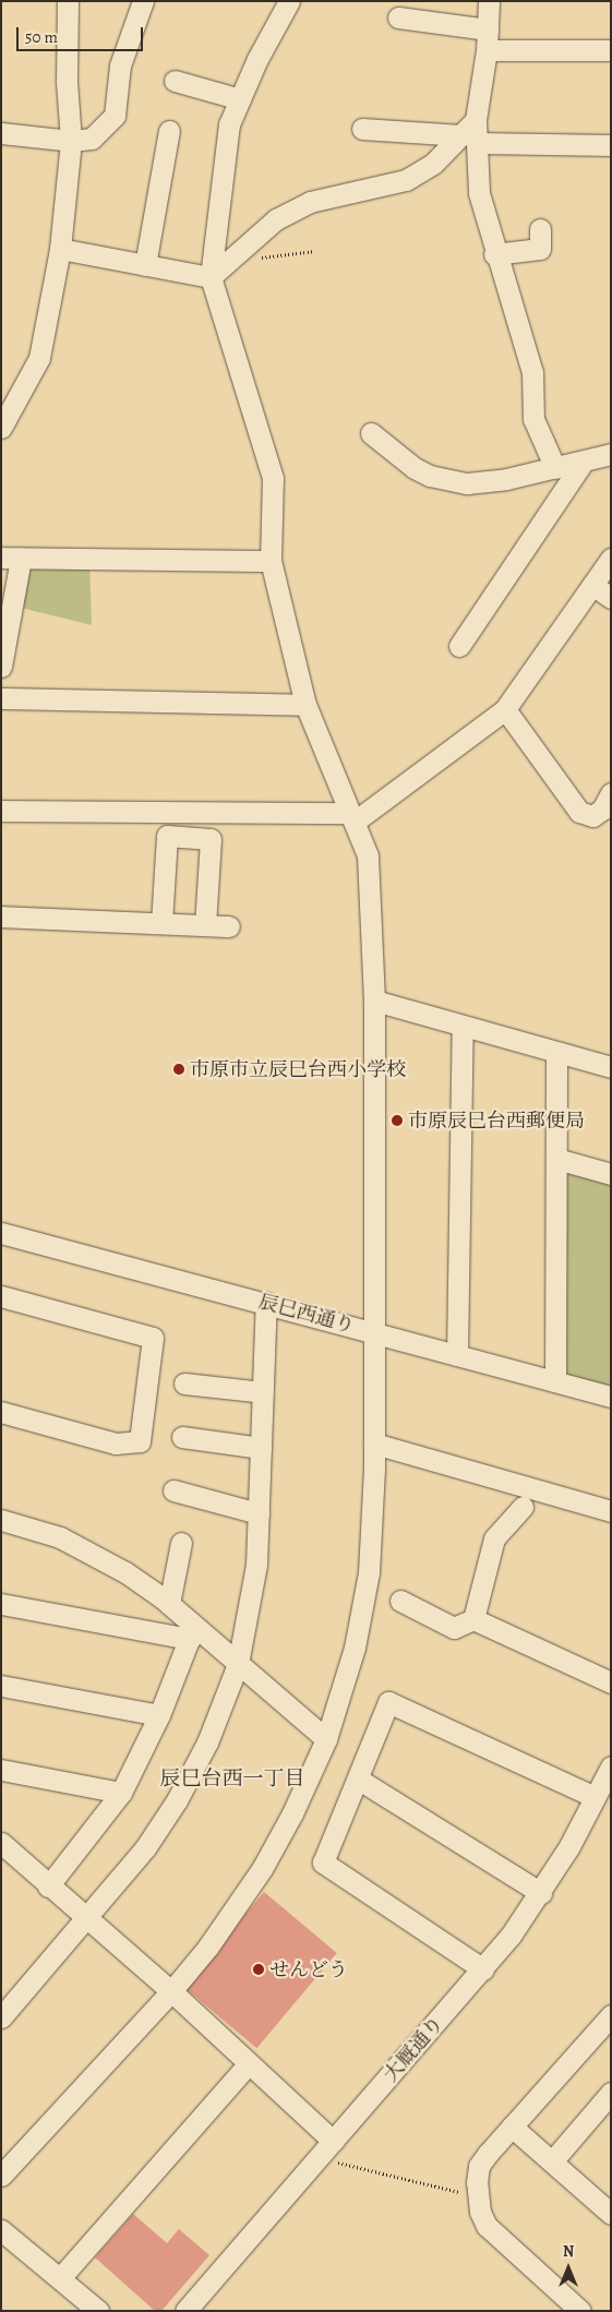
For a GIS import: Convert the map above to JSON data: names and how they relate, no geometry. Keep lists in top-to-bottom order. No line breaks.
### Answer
{"streets":{"street":["辰巳西通り","大厩通り"]},"districts":["辰巳台西一丁目"],"places":["市原市立辰巳台西小学校","市原辰巳台西郵便局","せんどう"],"scale_bar":"50 m","north":"top"}
